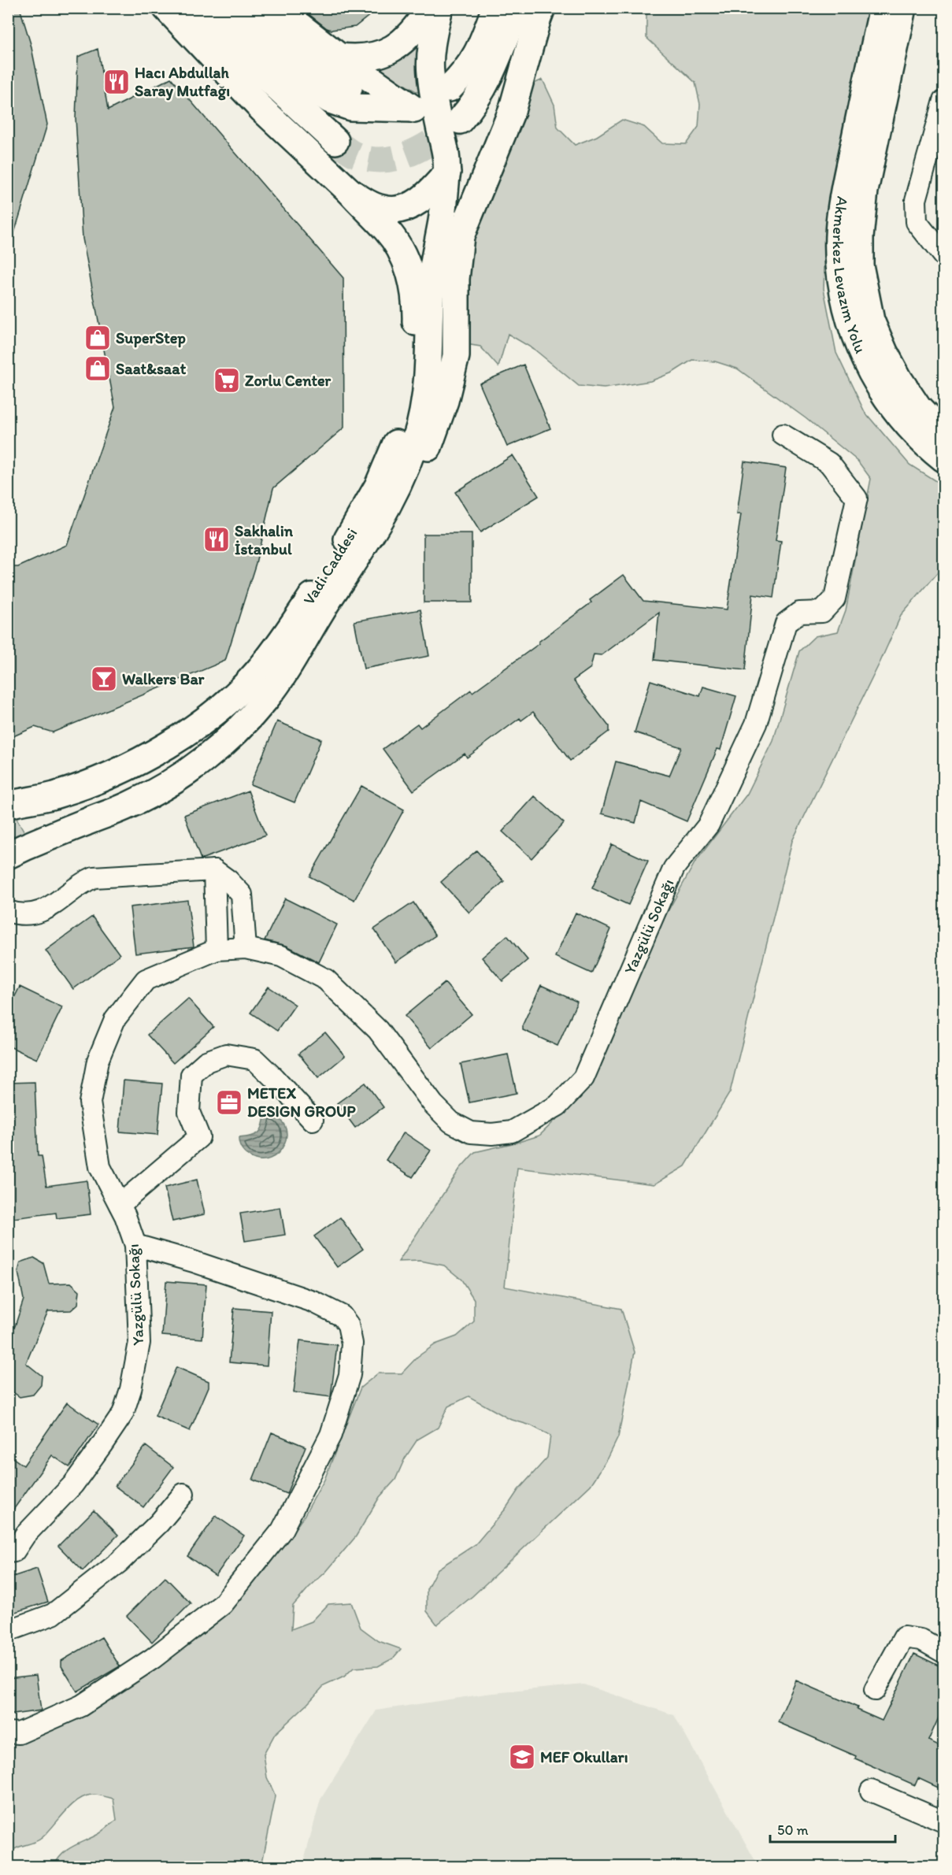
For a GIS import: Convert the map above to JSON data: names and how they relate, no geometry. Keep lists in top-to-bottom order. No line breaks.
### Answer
{"streets":{"main road":["Akmerkez Levazım Yolu","Vadi Caddesi"],"street":["Yazgülü Sokağı"]},"places":{"restaurant":["Hacı Abdullah Saray Mutfağı","Sakhalin İstanbul"],"shop":["SuperStep","Saat&saat"],"supermarket":["Zorlu Center"],"bar":["Walkers Bar"],"office":["METEX DESIGN GROUP"],"school or university":["MEF Okulları"]},"scale_bar":"50 m"}
